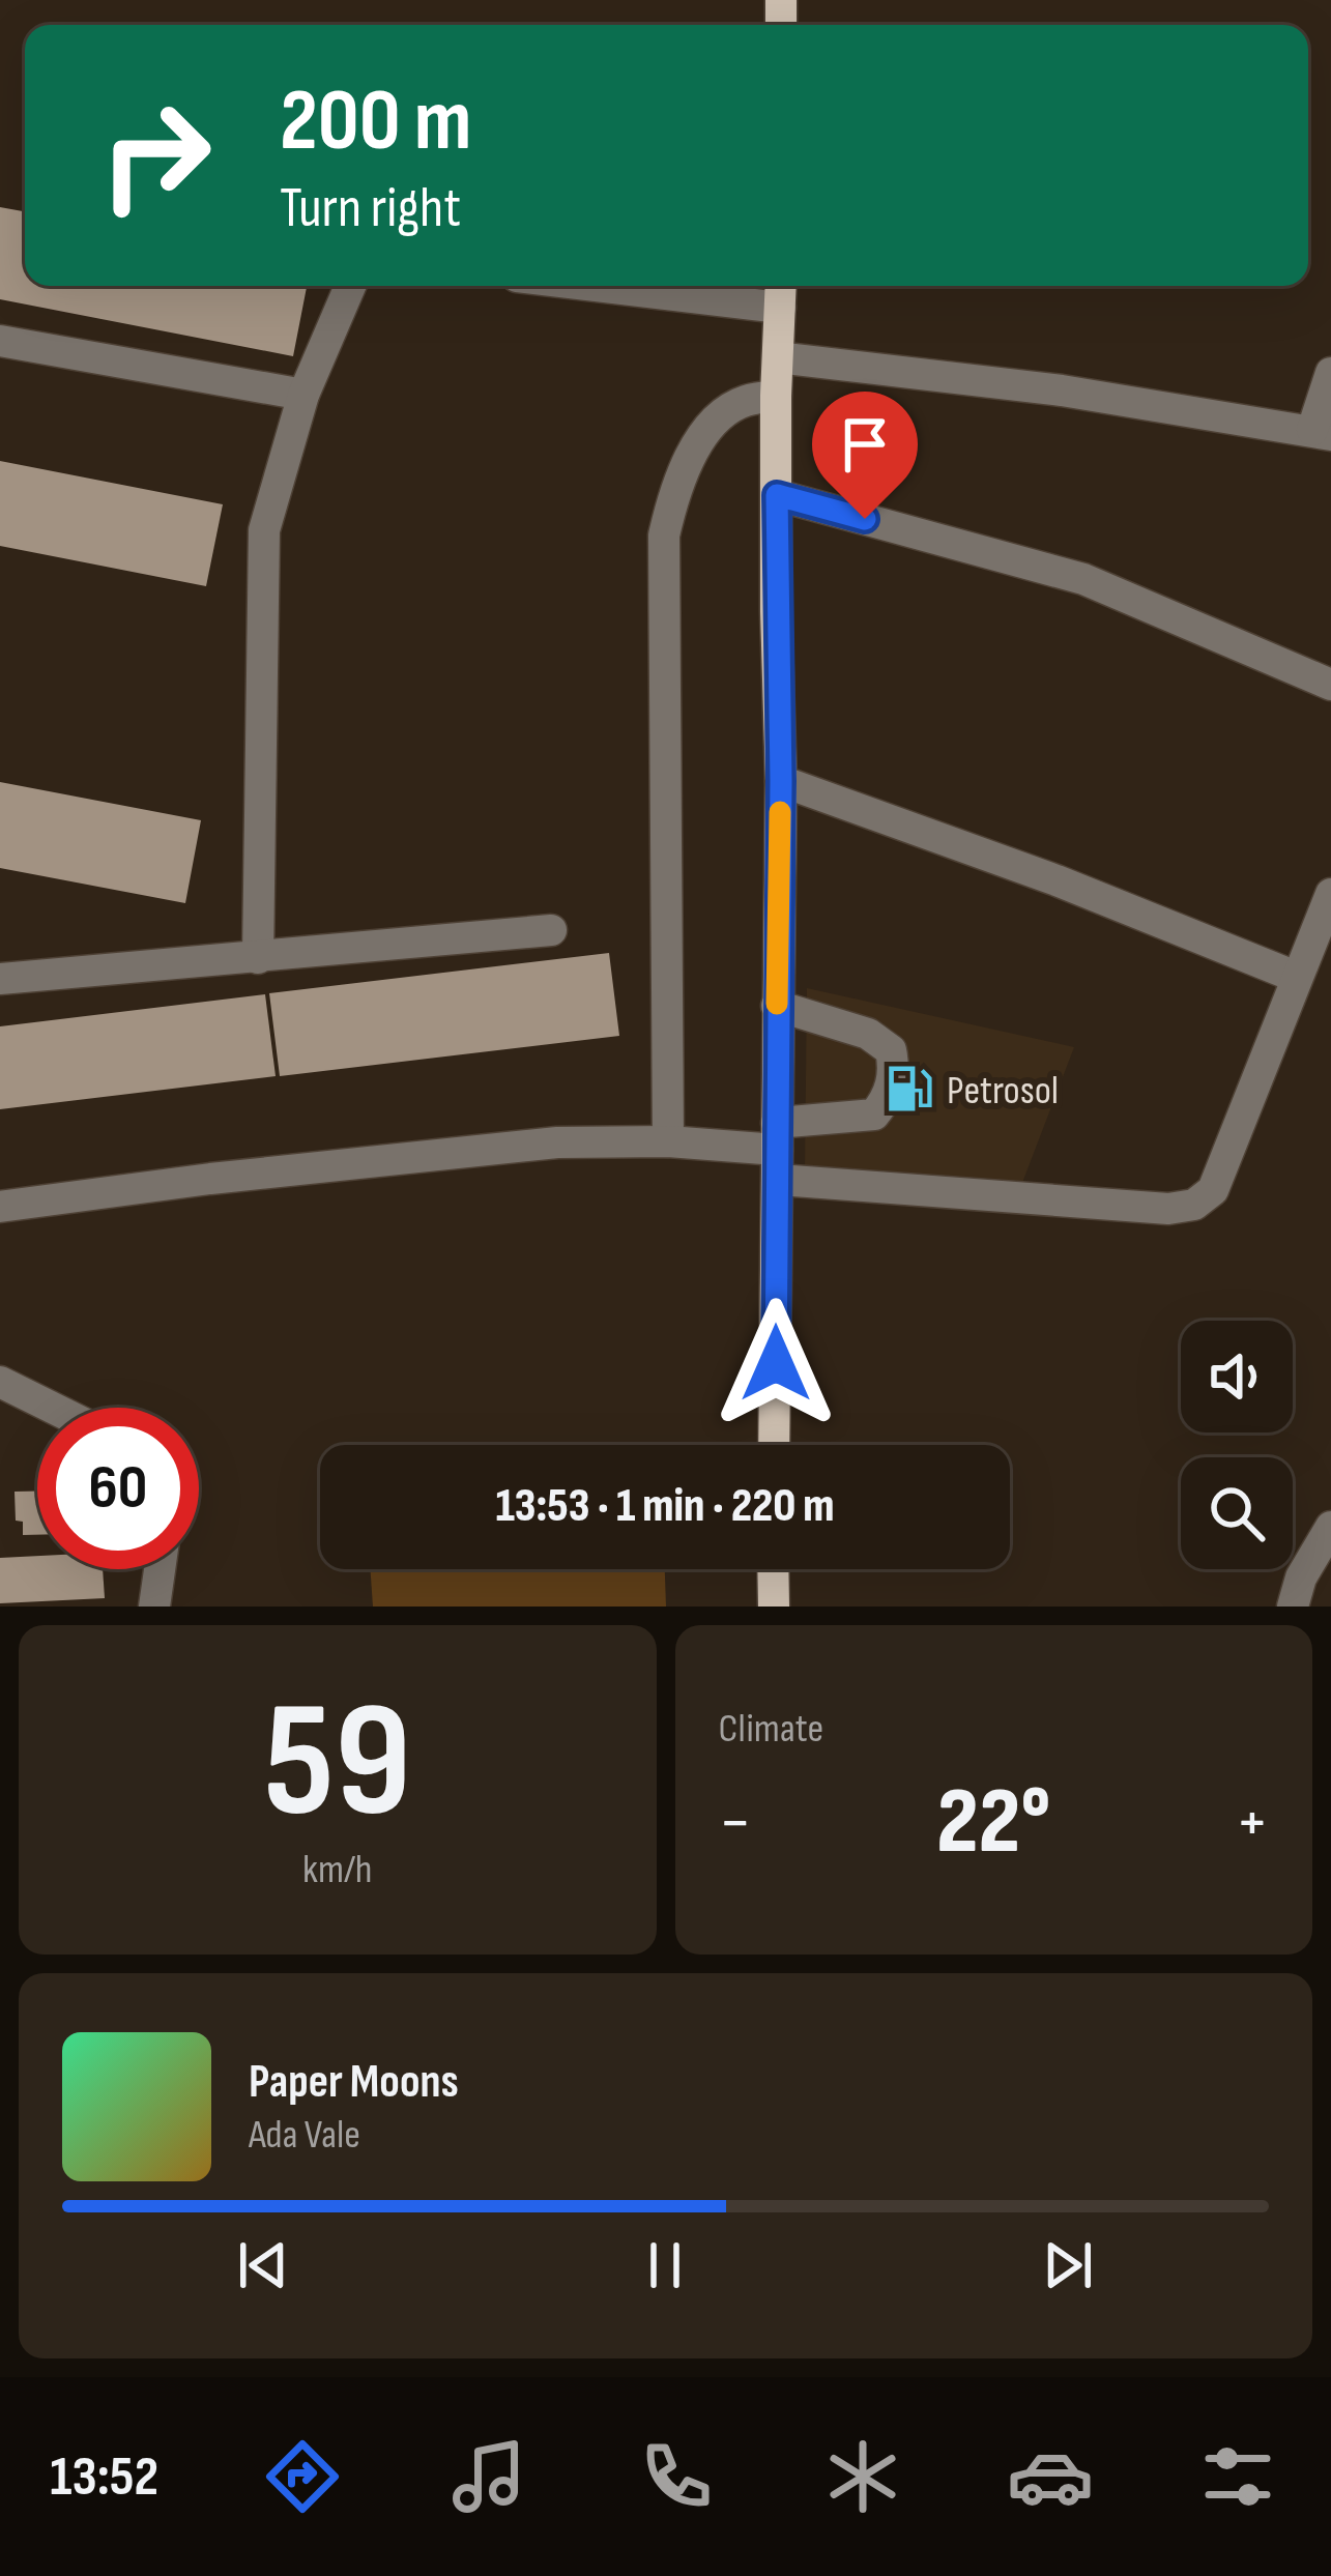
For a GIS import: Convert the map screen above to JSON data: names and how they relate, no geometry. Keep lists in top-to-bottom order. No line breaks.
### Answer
{"places":{"fuel station":["Petrosol"]},"page":{"turn":["200 m","Turn right"],"limit":"60","trip":"13:53 · 1 min · 220 m","tile":[["59","km/h"],"Climate"],"heat":["−","22°","+"],"song":["Paper Moons","Ada Vale"],"tabs":"13:52"}}
